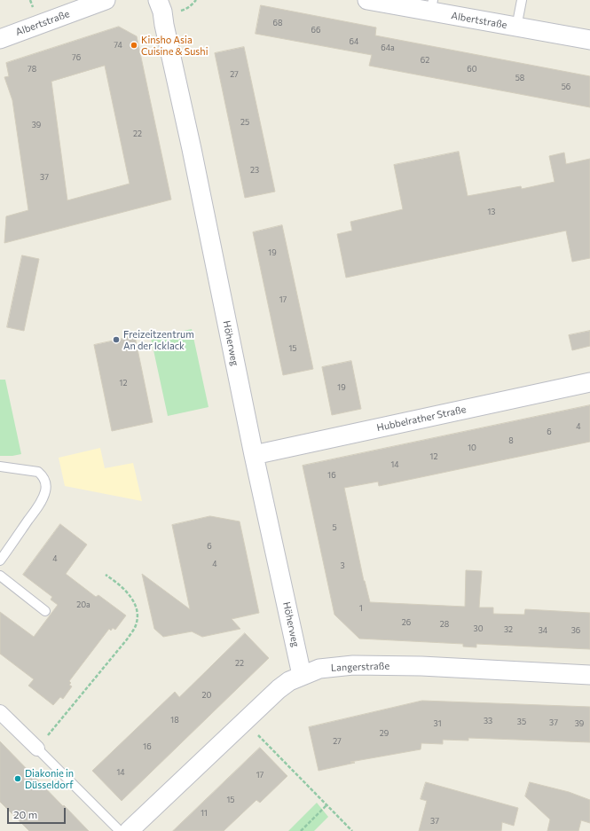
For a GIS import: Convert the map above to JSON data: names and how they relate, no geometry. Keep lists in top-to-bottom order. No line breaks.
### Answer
{"streets":{"street":["Albertstraße","Höherweg","Hubbelrather Straße","Langerstraße"]},"crossings":[["Höherweg","Hubbelrather Straße"],["Höherweg","Langerstraße"]],"places":["Kinsho Asia Cuisine & Sushi","Freizeitzentrum An der Icklack","Diakonie in Düsseldorf"],"house_numbers":["68","66","64","74","64a","76","62","78","60","27","58","56","25","39","22","23","37","13","19","17","15","12","19","4","6","8","10","12","14","16","5","6","4","4","3","20a","1","26","28","30","32","34","36","22","20","18","33","35","37","31","39","29","27","16","14","17","15","11","37"],"scale_bar":"20 m"}
